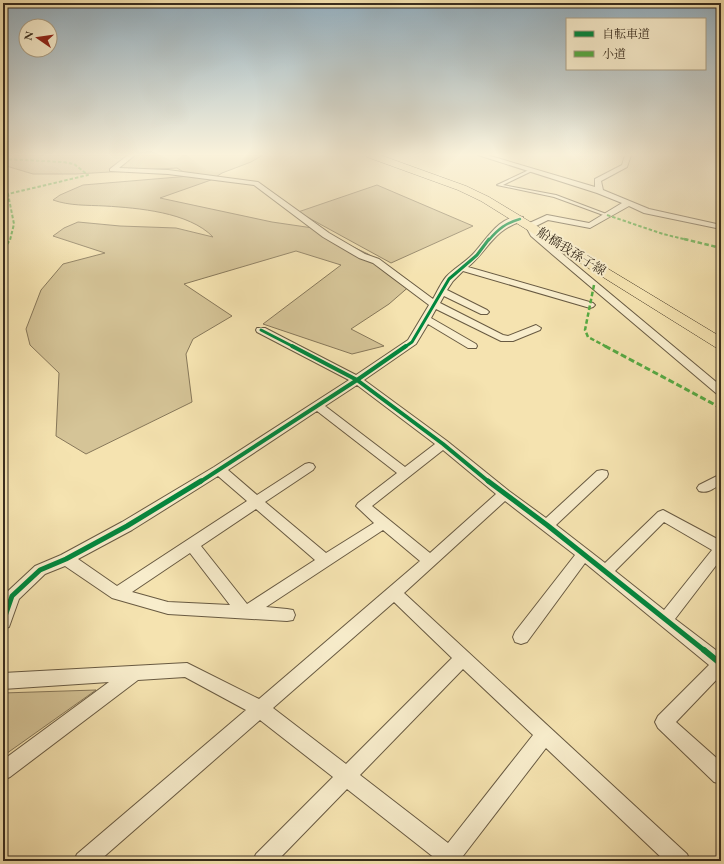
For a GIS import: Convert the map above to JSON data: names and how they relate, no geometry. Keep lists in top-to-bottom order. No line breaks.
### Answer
{"streets":{"main road":["船橋我孫子線"]},"legend":["自転車道","小道"],"north":"left"}
